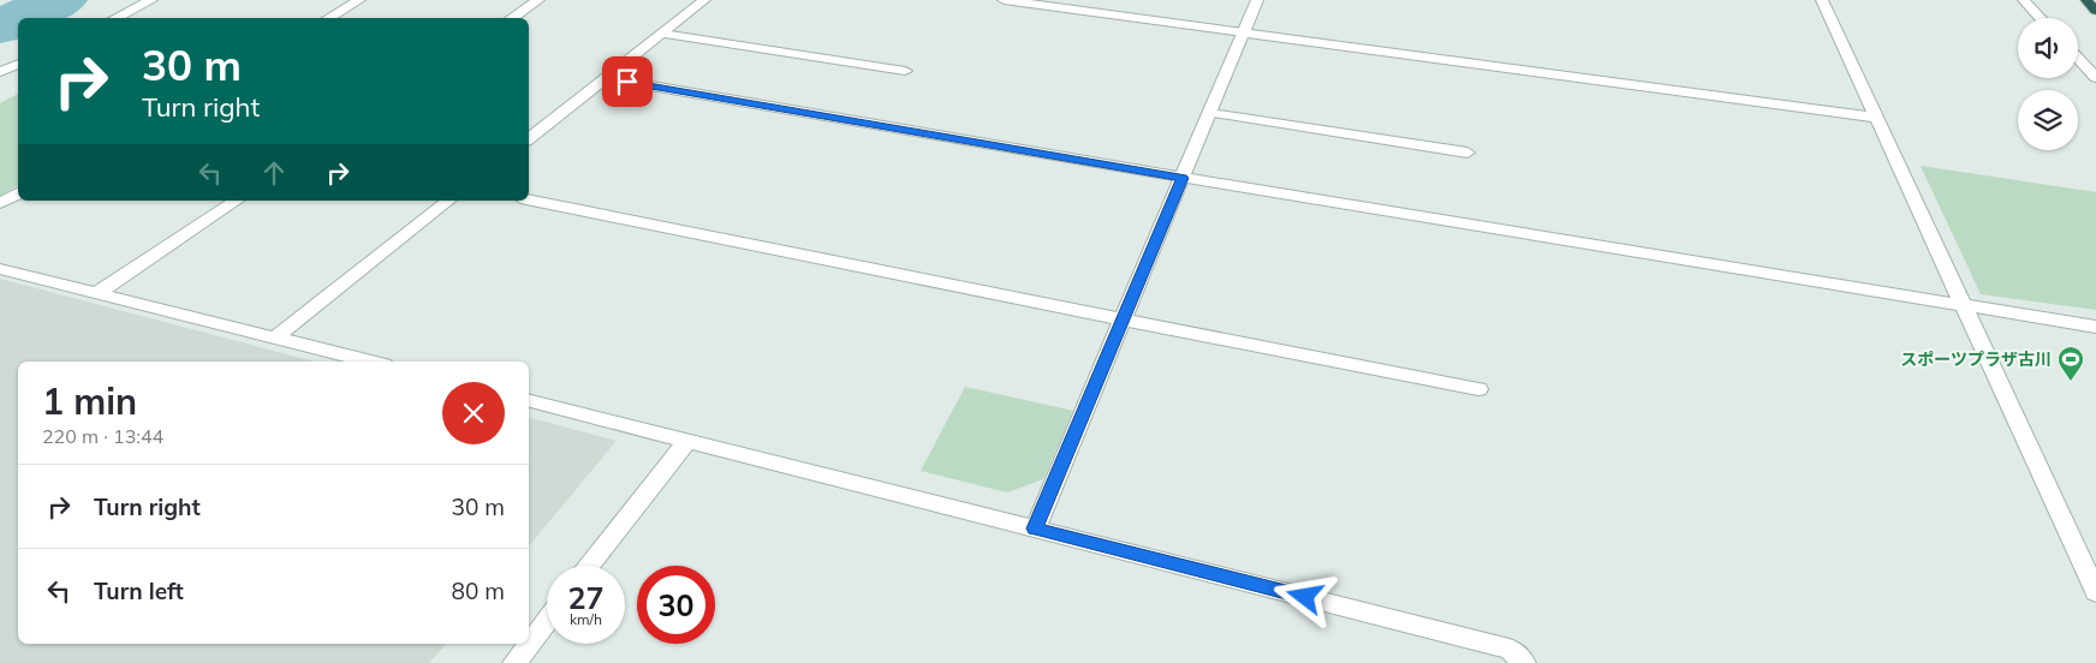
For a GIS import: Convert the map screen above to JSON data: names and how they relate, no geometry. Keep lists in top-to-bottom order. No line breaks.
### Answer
{"places":{"sports":["スポーツプラザ古川"]},"page":{"turn":["30 m","Turn right"],"heading":["1 min","220 m · 13:44"],"list":[{"name":"Turn right","value":"30 m"},{"name":"Turn left","value":"80 m"}],"speed":"27 km/h","limit":"30"}}
